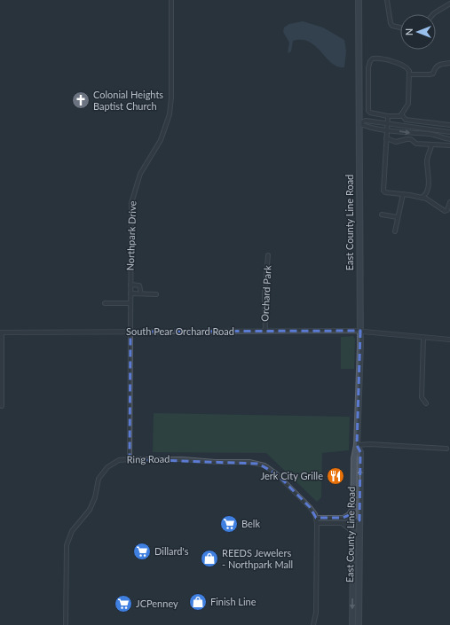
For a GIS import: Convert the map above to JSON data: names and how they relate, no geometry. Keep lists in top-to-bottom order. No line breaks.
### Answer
{"streets":{"main road":["East County Line Road"],"street":["Northpark Drive","Orchard Park","South Pear Orchard Road","Ring Road"]},"crossings":[["East County Line Road","South Pear Orchard Road"],["Northpark Drive","South Pear Orchard Road"],["Northpark Drive","Ring Road"],["Orchard Park","South Pear Orchard Road"]],"places":{"church":["Colonial Heights Baptist Church"],"restaurant":["Jerk City Grille"],"supermarket":["Belk","Dillard's","JCPenney"],"shop":["REEDS Jewelers - Northpark Mall","Finish Line"]},"north":"left"}
